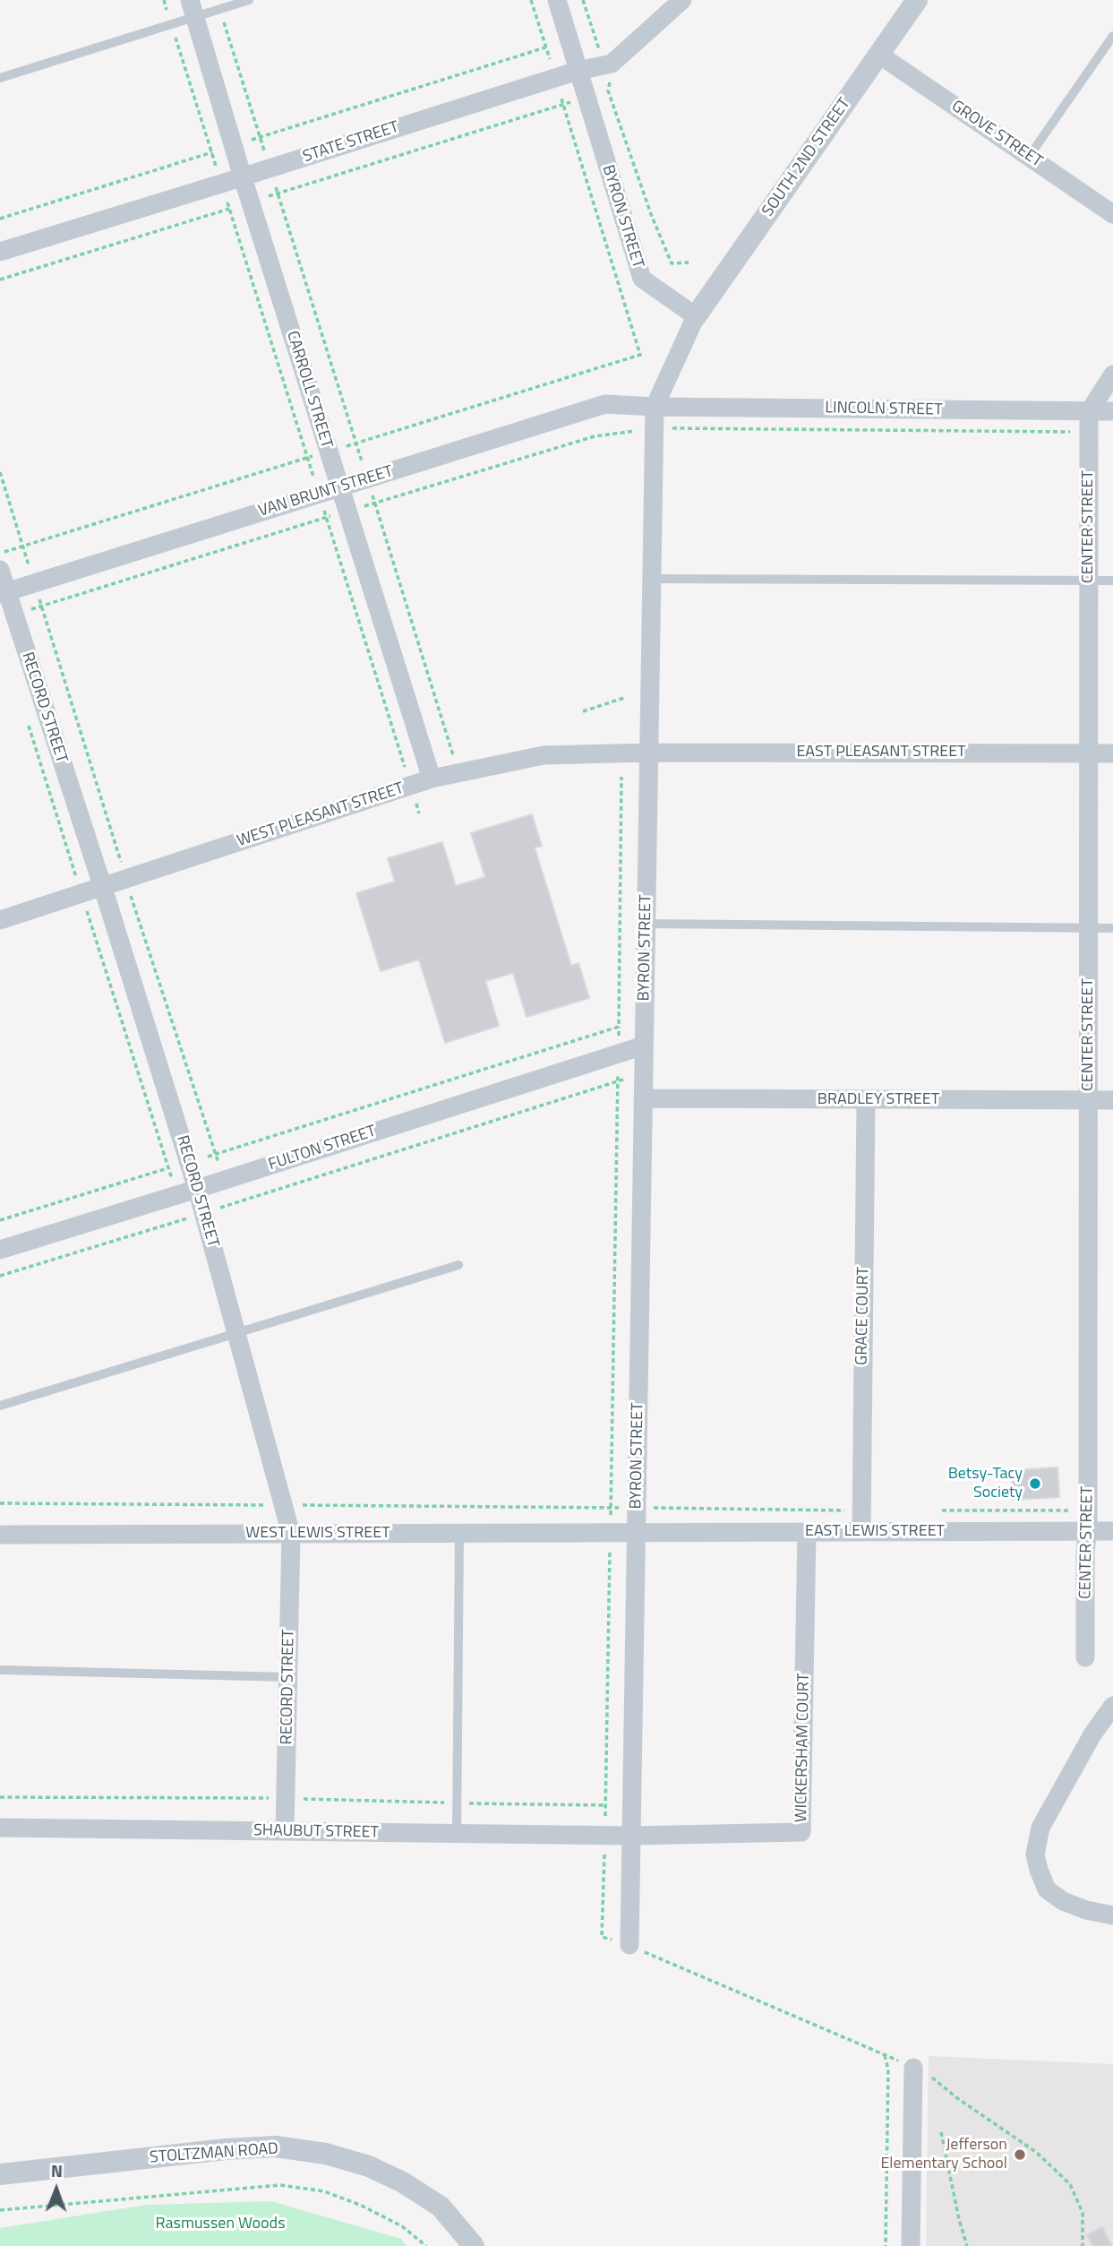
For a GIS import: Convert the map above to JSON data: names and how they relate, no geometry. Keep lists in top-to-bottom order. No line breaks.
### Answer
{"streets":{"street":["GROVE STREET","STATE STREET","SOUTH 2ND STREET","BYRON STREET","CARROLL STREET","LINCOLN STREET","VAN BRUNT STREET","CENTER STREET","RECORD STREET","EAST PLEASANT STREET","WEST PLEASANT STREET","BRADLEY STREET","FULTON STREET","GRACE COURT","EAST LEWIS STREET","WEST LEWIS STREET","WICKERSHAM COURT","SHAUBUT STREET","STOLTZMAN ROAD"]},"crossings":[["GROVE STREET","SOUTH 2ND STREET"],["STATE STREET","BYRON STREET"],["STATE STREET","CARROLL STREET"],["SOUTH 2ND STREET","BYRON STREET"],["BYRON STREET","LINCOLN STREET"],["BYRON STREET","VAN BRUNT STREET"],["BYRON STREET","EAST PLEASANT STREET"],["BYRON STREET","WEST PLEASANT STREET"],["BYRON STREET","BRADLEY STREET"],["BYRON STREET","FULTON STREET"],["BYRON STREET","EAST LEWIS STREET"],["BYRON STREET","WEST LEWIS STREET"],["BYRON STREET","WICKERSHAM COURT"],["BYRON STREET","SHAUBUT STREET"],["CARROLL STREET","VAN BRUNT STREET"],["CARROLL STREET","WEST PLEASANT STREET"],["LINCOLN STREET","VAN BRUNT STREET"],["LINCOLN STREET","CENTER STREET"],["VAN BRUNT STREET","RECORD STREET"],["CENTER STREET","EAST PLEASANT STREET"],["CENTER STREET","BRADLEY STREET"],["CENTER STREET","EAST LEWIS STREET"],["RECORD STREET","WEST PLEASANT STREET"],["RECORD STREET","FULTON STREET"],["RECORD STREET","WEST LEWIS STREET"],["RECORD STREET","SHAUBUT STREET"],["EAST PLEASANT STREET","WEST PLEASANT STREET"],["BRADLEY STREET","GRACE COURT"],["GRACE COURT","EAST LEWIS STREET"],["EAST LEWIS STREET","WEST LEWIS STREET"],["EAST LEWIS STREET","WICKERSHAM COURT"],["WICKERSHAM COURT","SHAUBUT STREET"]],"parks":["Rasmussen Woods"],"places":["Betsy-Tacy Society","Jefferson Elementary School"],"north":"top"}
